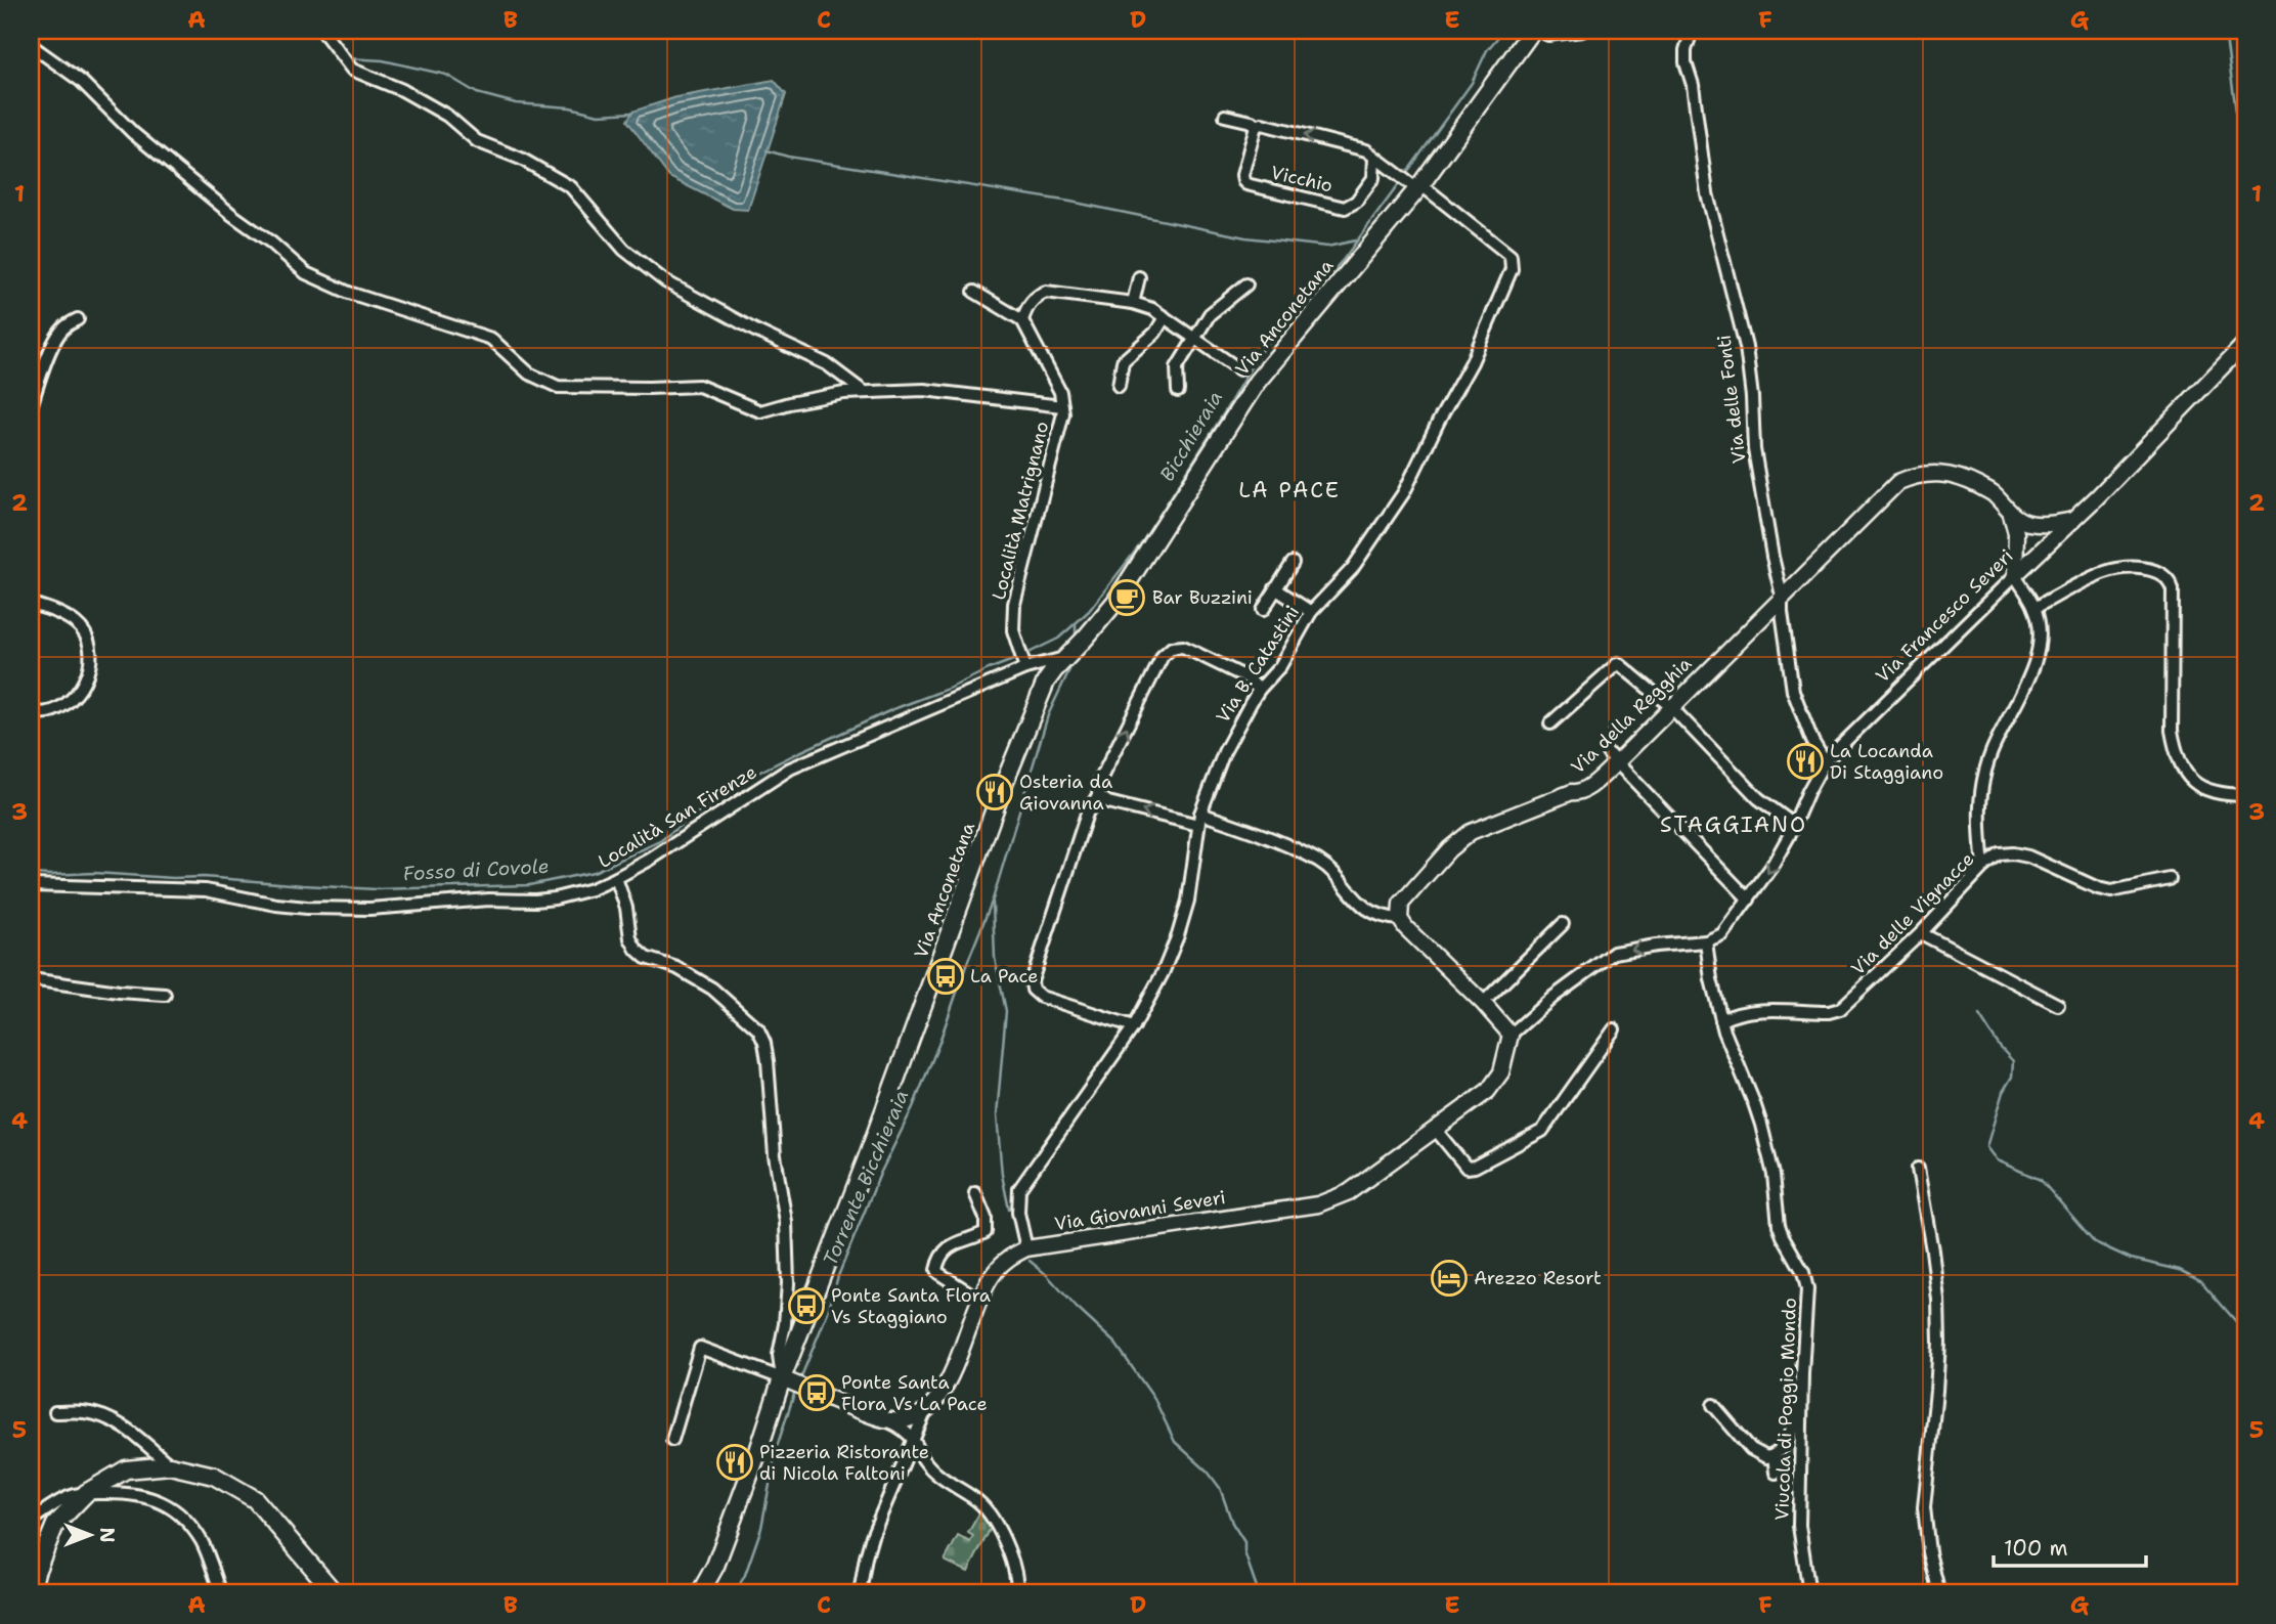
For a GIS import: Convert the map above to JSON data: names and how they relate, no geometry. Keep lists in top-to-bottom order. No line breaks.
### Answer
{"streets":{"main road":["Via Anconetana"],"street":["Vicchio","Via delle Fonti","Località Matrignano","Via Francesco Severi","Via B. Catastini","Via della Regghia","Località San Firenze","Via delle Vignacce","Via Giovanni Severi","Viucola di Poggio Mondo"]},"crossings":[["Via Anconetana","Via B. Catastini"],["Via Anconetana","Località San Firenze"],["Via delle Fonti","Via Francesco Severi"],["Via delle Fonti","Via della Regghia"],["Località Matrignano","Località San Firenze"],["Via Francesco Severi","Via della Regghia"],["Via Francesco Severi","Viucola di Poggio Mondo"],["Via B. Catastini","Via Giovanni Severi"],["Via delle Vignacce","Viucola di Poggio Mondo"]],"districts":["LA PACE","STAGGIANO"],"water":["Bicchieraia","Fosso di Covole","Torrente Bicchieraia"],"places":{"cafe":["Bar Buzzini"],"restaurant":["La Locanda Di Staggiano","Osteria da Giovanna","Pizzeria Ristorante di Nicola Faltoni"],"bus stop":["La Pace","Ponte Santa Flora Vs Staggiano","Ponte Santa Flora Vs La Pace"],"hotel":["Arezzo Resort"]},"scale_bar":"100 m","north":"right","grid":{"columns":["A","B","C","D","E","F","G"],"rows":["1","2","3","4","5"]}}
